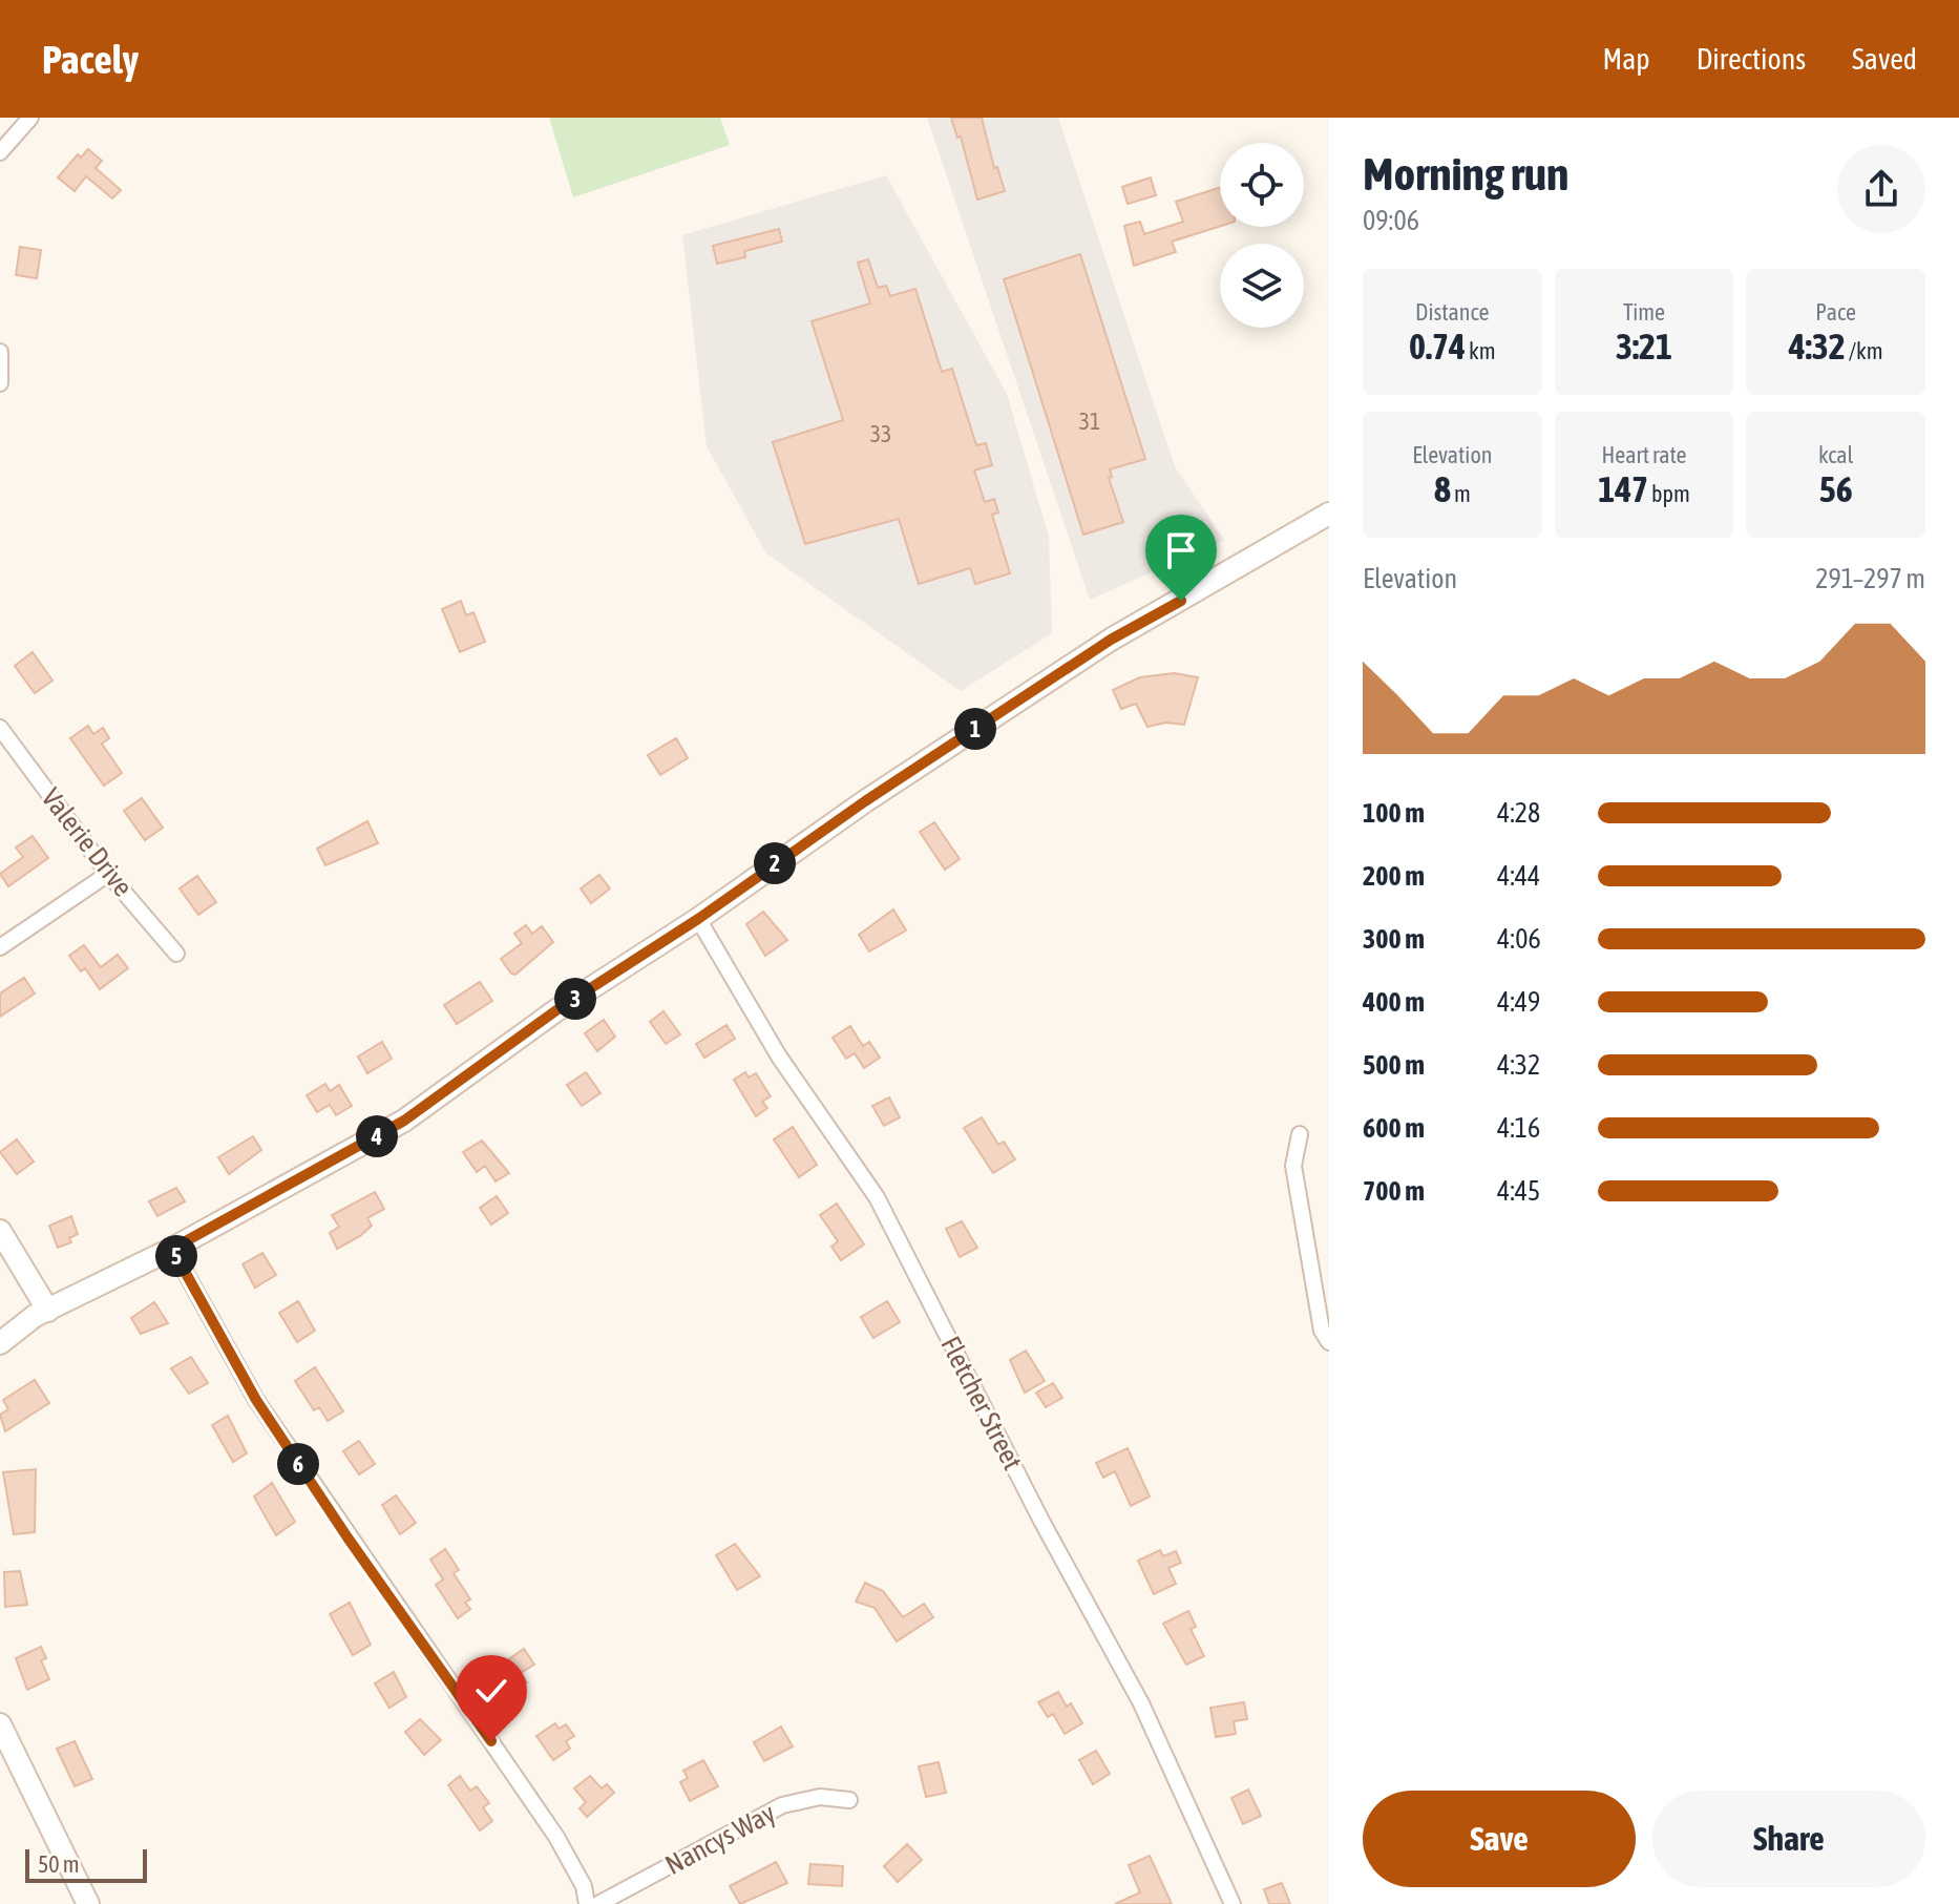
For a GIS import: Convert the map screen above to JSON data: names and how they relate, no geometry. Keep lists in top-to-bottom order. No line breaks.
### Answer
{"streets":{"street":["Valerie Drive","Fletcher Street","Nancys Way"]},"house_numbers":["31","33"],"scale_bar":"50 m","page":{"header":"Pacely","nav":["Map","Directions","Saved"],"heading":["Morning run","09:06"],"stats":[["Distance","0.74 km"],["Time","3:21"],["Pace","4:32 /km"],["Elevation","8 m"],["Heart rate","147 bpm"],["kcal","56"]],"chart":["Elevation","291–297 m"],"pins":["1","2","3","4","5","6"],"list":[{"name":"100 m","note":"4:28"},{"name":"200 m","note":"4:44"},{"name":"300 m","note":"4:06"},{"name":"400 m","note":"4:49"},{"name":"500 m","note":"4:32"},{"name":"600 m","note":"4:16"},{"name":"700 m","note":"4:45"}],"buttons":["Save","Share"],"scale":"50 m"}}
